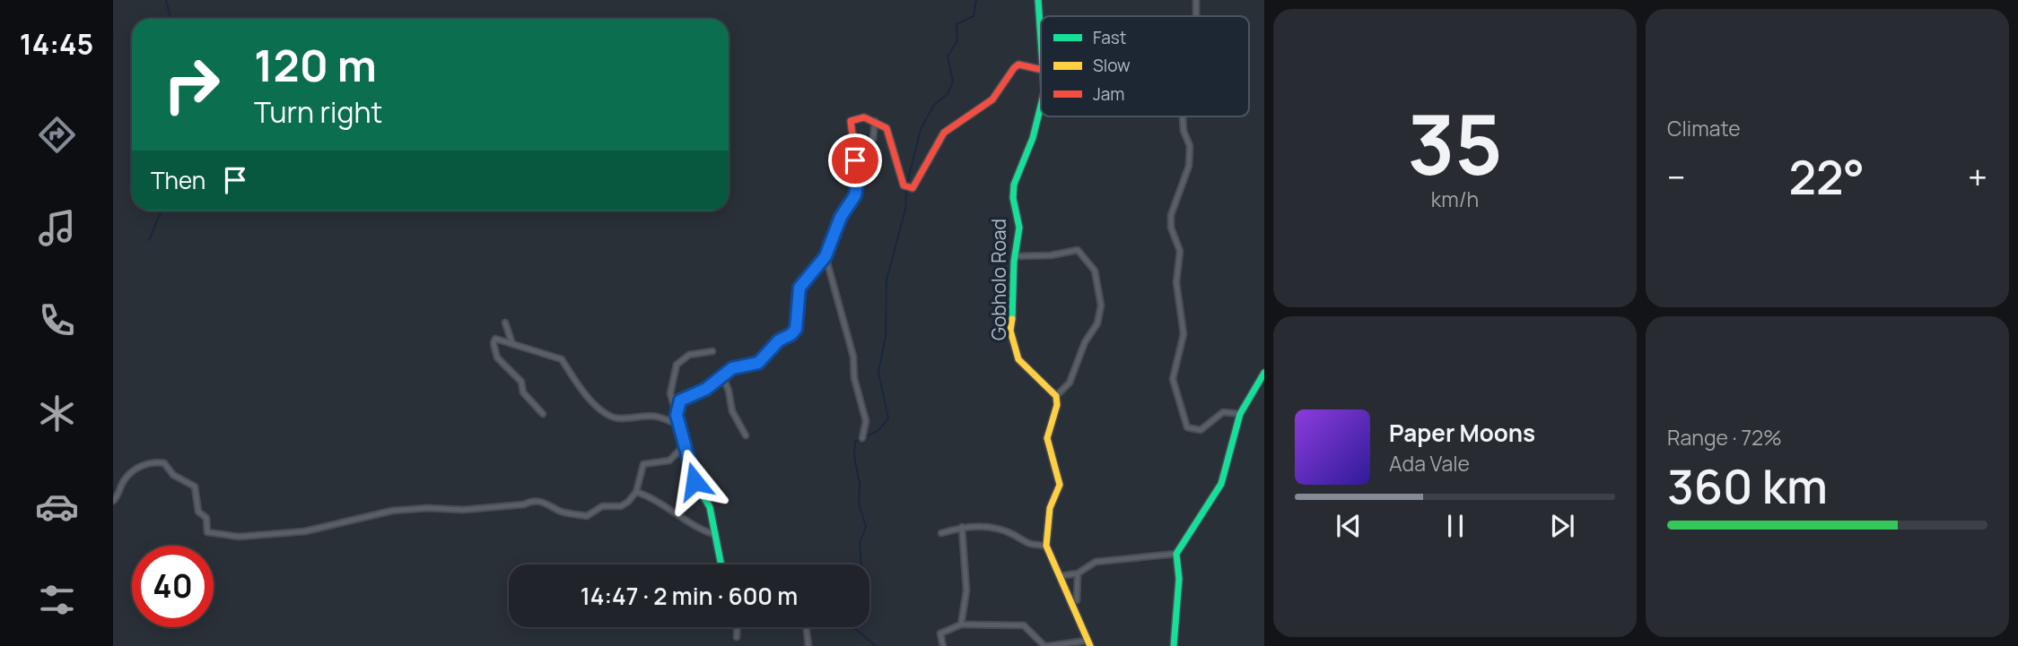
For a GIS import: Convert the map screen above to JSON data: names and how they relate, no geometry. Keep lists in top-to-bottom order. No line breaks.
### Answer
{"streets":{"street":["Gobholo Road"]},"legend":["Fast","Slow","Jam"],"page":{"tabs":"14:45","tile":[["35","km/h"],"Climate",["Range · 72%","360 km"]],"turn":["120 m","Turn right"],"then":"Then","heat":["−","22°","+"],"song":["Paper Moons","Ada Vale"],"limit":"40","trip":"14:47 · 2 min · 600 m"}}
